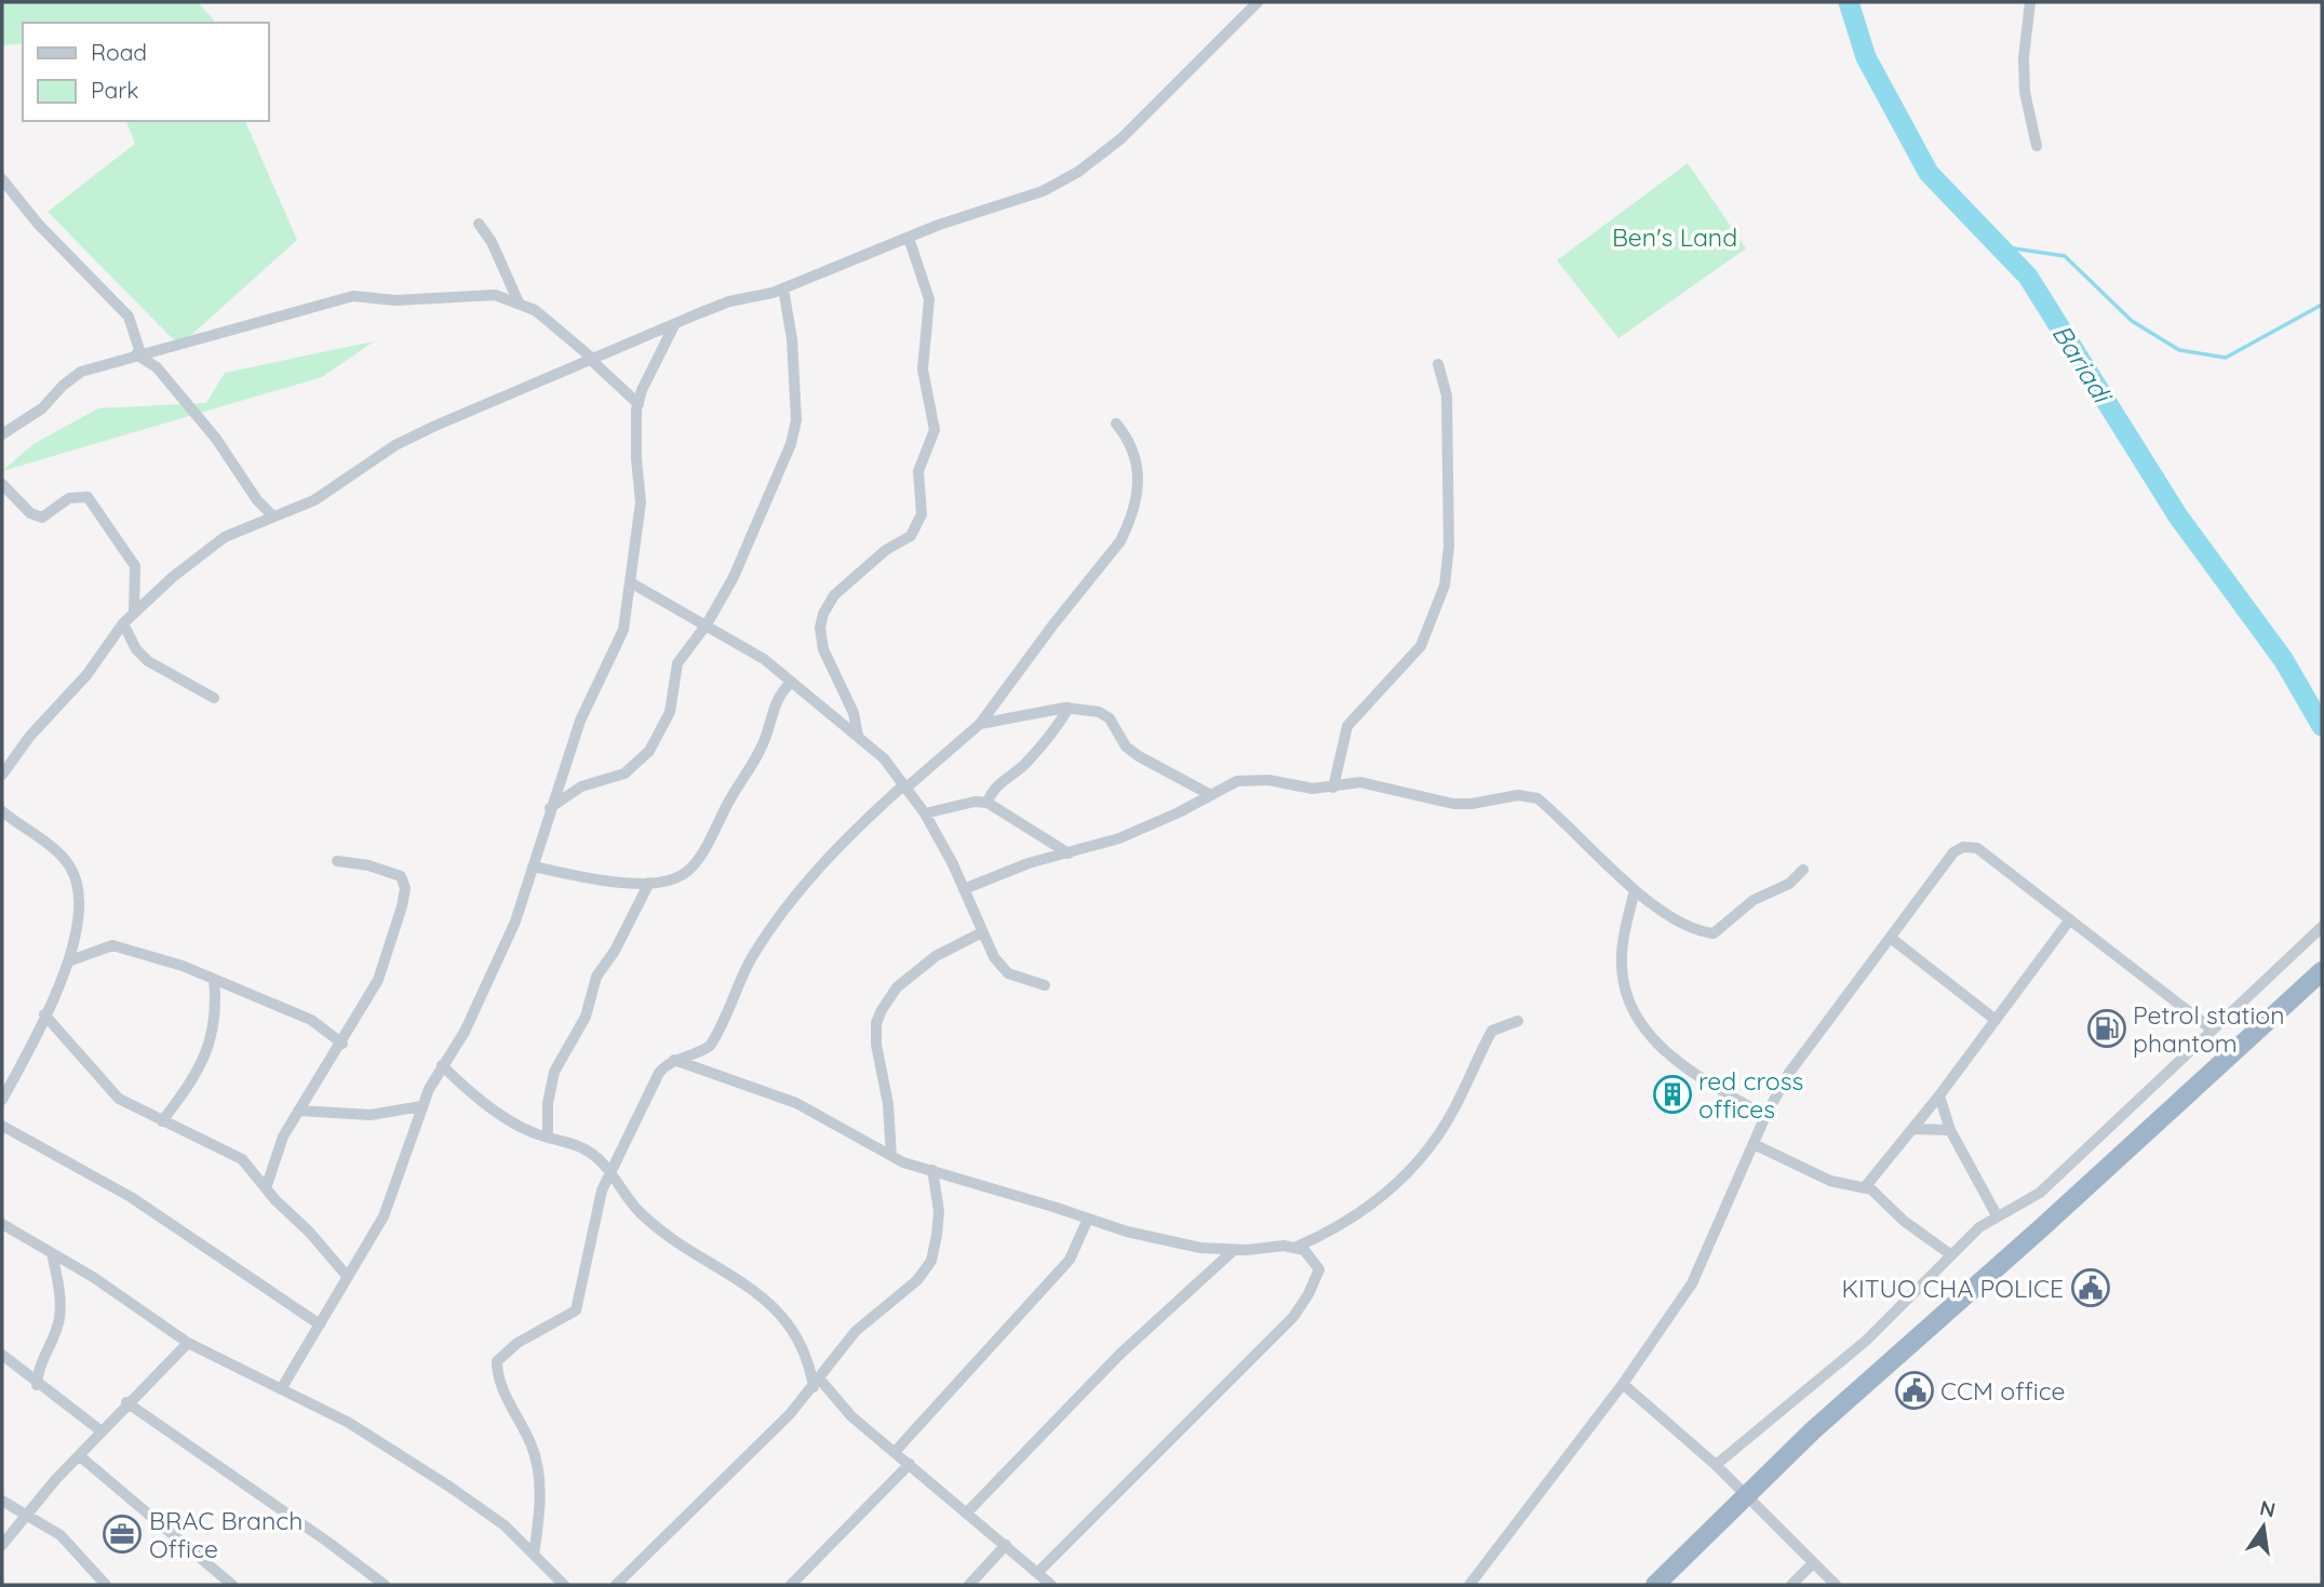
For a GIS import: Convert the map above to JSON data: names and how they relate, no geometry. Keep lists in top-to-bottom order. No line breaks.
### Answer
{"water":["Bariadi"],"parks":["Ben's Land"],"places":{"fuel station":["Petrol station phantom"],"building":["red cross offices"],"public building":["KITUO CHA POLICE","CCM office"],"office":["BRAC Branch Office"]},"legend":["Road","Park"],"north":"top"}
